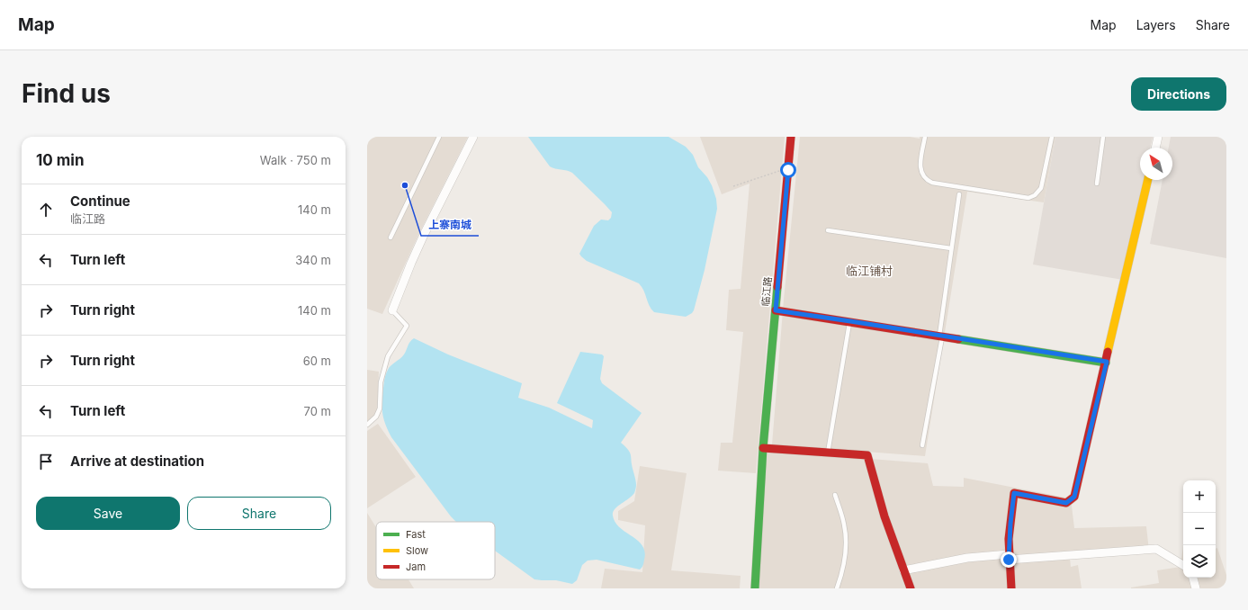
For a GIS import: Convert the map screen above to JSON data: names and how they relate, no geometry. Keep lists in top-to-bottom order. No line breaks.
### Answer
{"streets":{"street":["临江路"]},"districts":["临江铺村"],"places":["上寨南城"],"legend":["Fast","Slow","Jam"],"north":"top left","page":{"header":"Map","nav":["Map","Layers","Share"],"buttons":["Directions",["Save","Share"]],"title":"Find us","heading":["10 min","Walk · 750 m"],"list":[["Continue","临江路","140 m"],["Turn left","340 m"],["Turn right","140 m"],["Turn right","60 m"],["Turn left","70 m"],"Arrive at destination"],"map_buttons":["+","−"]}}
